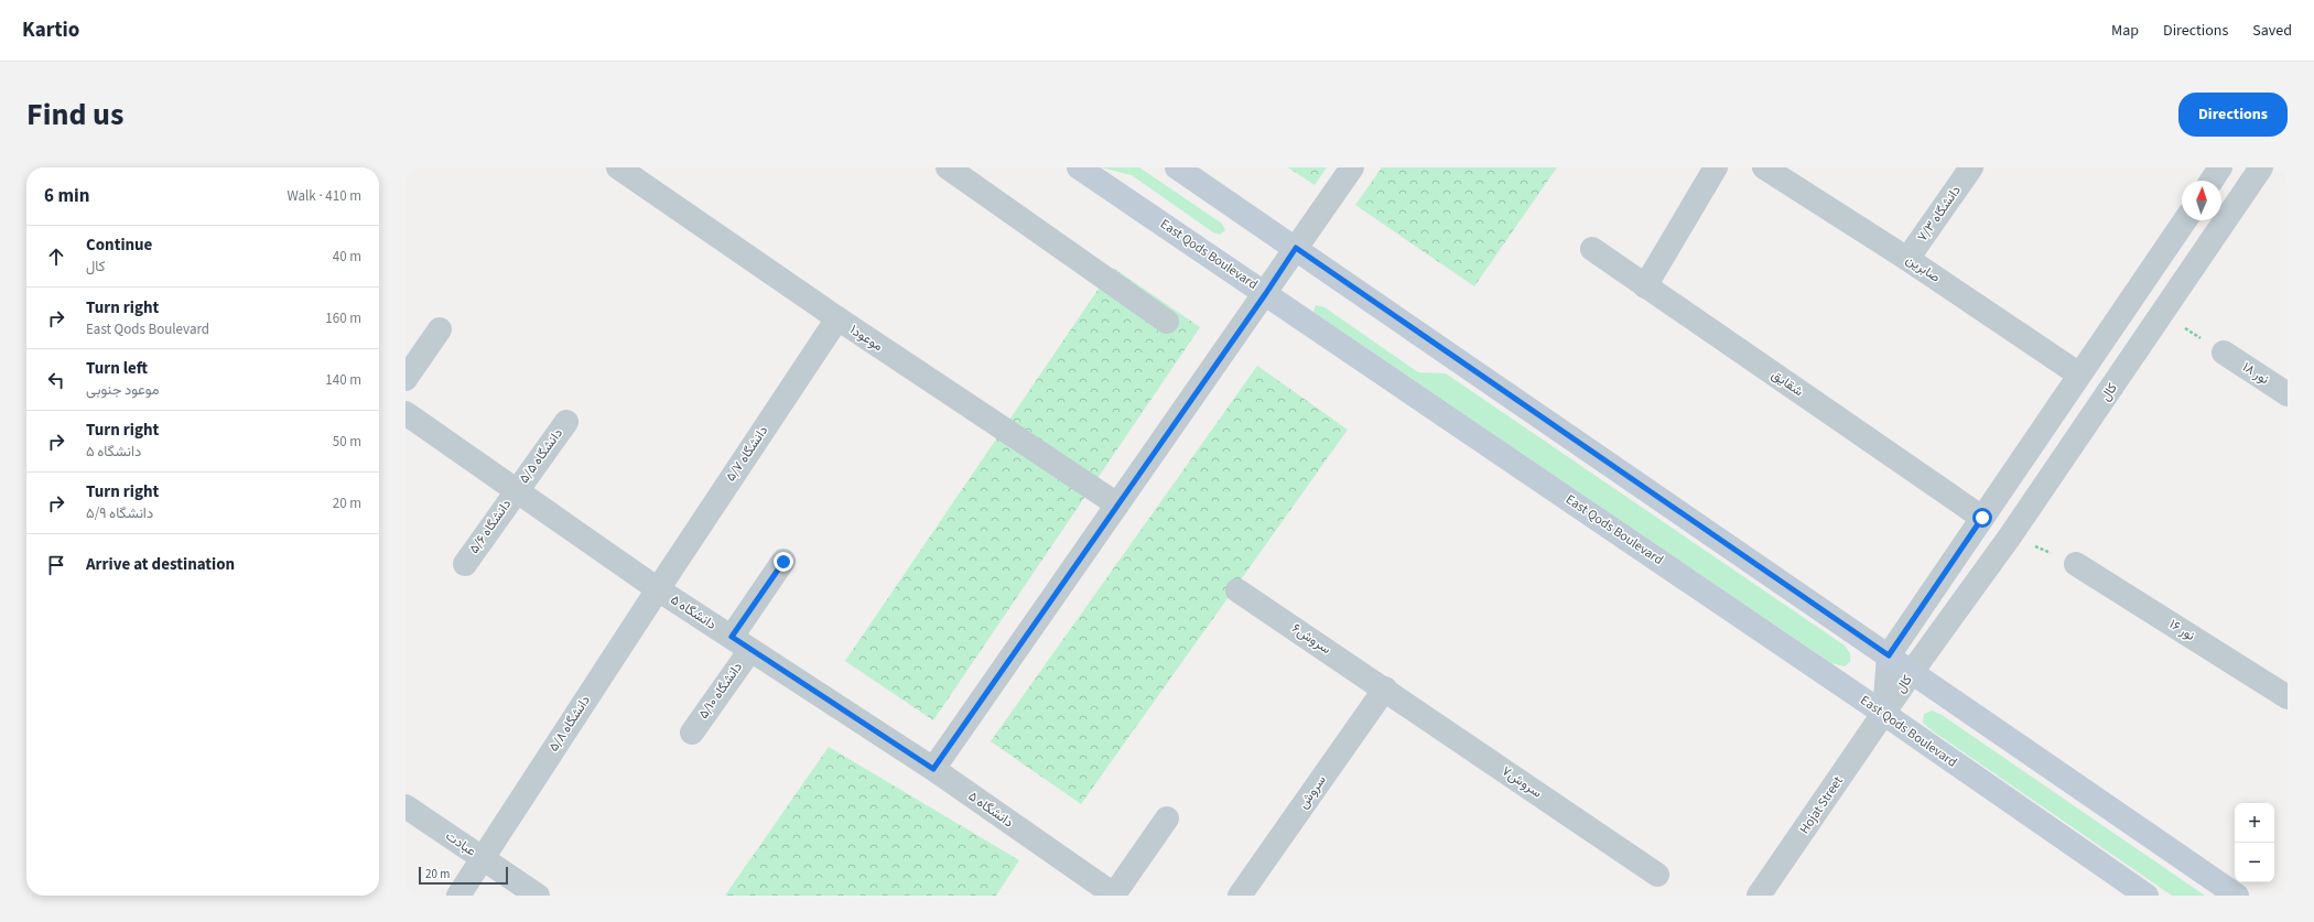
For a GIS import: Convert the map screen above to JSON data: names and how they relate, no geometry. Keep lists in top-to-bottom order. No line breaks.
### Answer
{"streets":{"main road":["East Qods Boulevard"],"street":["دانشگاه ۷/۳","صابرین","موعود۱","نور ۱۸","شقایق","کال","دانشگاه ۵/۷","دانشگاه ۵/۵","دانشگاه ۵/۶","دانشگاه ۵","نور ۱۶","سروش۶","دانشگاه ۵/۱۰","دانشگاه ۵/۸","سروش۷","سروش","Hojat Street","عبادت"]},"crossings":[["دانشگاه ۷/۳","صابرین"],["East Qods Boulevard","کال"],["East Qods Boulevard","Hojat Street"],["صابرین","کال"],["موعود۱","دانشگاه ۵/۷"],["شقایق","کال"],["کال","Hojat Street"],["دانشگاه ۵/۷","دانشگاه ۵"],["دانشگاه ۵/۷","دانشگاه ۵/۸"],["دانشگاه ۵/۵","دانشگاه ۵/۶"],["دانشگاه ۵/۵","دانشگاه ۵"],["دانشگاه ۵/۶","دانشگاه ۵"],["دانشگاه ۵","دانشگاه ۵/۱۰"],["دانشگاه ۵","دانشگاه ۵/۸"],["سروش۶","سروش۷"],["سروش۶","سروش"],["دانشگاه ۵/۸","عبادت"],["سروش۷","سروش"]],"scale_bar":"20 m","north":"top","page":{"header":"Kartio","nav":["Map","Directions","Saved"],"title":"Find us","buttons":"Directions","heading":["6 min","Walk · 410 m"],"list":[["Continue","کال","40 m"],["Turn right","East Qods Boulevard","160 m"],["Turn left","موعود جنوبی","140 m"],["Turn right","دانشگاه ۵","50 m"],["Turn right","دانشگاه ۵/۹","20 m"],"Arrive at destination"],"map_buttons":["+","−"],"scale":"20 m"}}
